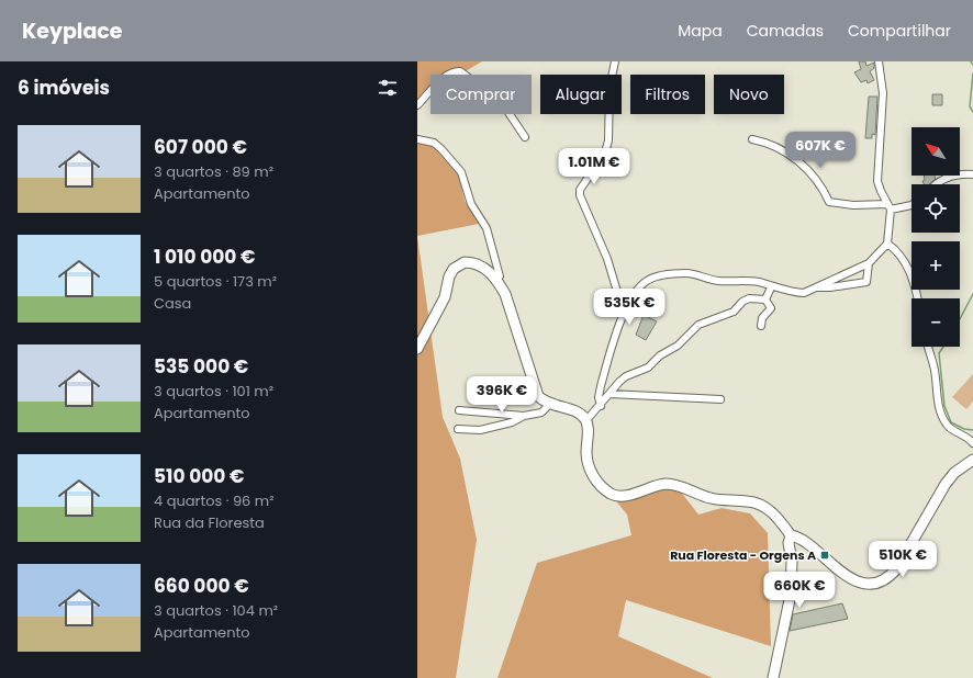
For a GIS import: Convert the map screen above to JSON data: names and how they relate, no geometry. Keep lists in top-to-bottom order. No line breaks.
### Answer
{"places":{"transit":["Rua Floresta - Orgens A"]},"north":"top left","page":{"header":"Keyplace","nav":["Mapa","Camadas","Compartilhar"],"heading":"6 imóveis","chip":["Comprar","Alugar","Filtros","Novo"],"list":[{"name":"607 000 €","note":"3 quartos · 89 m² · Apartamento"},{"name":"1 010 000 €","note":"5 quartos · 173 m² · Casa"},{"name":"535 000 €","note":"3 quartos · 101 m² · Apartamento"},{"name":"510 000 €","note":"4 quartos · 96 m² · Rua da Floresta"},{"name":"660 000 €","note":"3 quartos · 104 m² · Apartamento"}],"map_buttons":["+","−"],"price":["607K €","1.01M €","535K €","396K €","510K €","660K €"]}}
